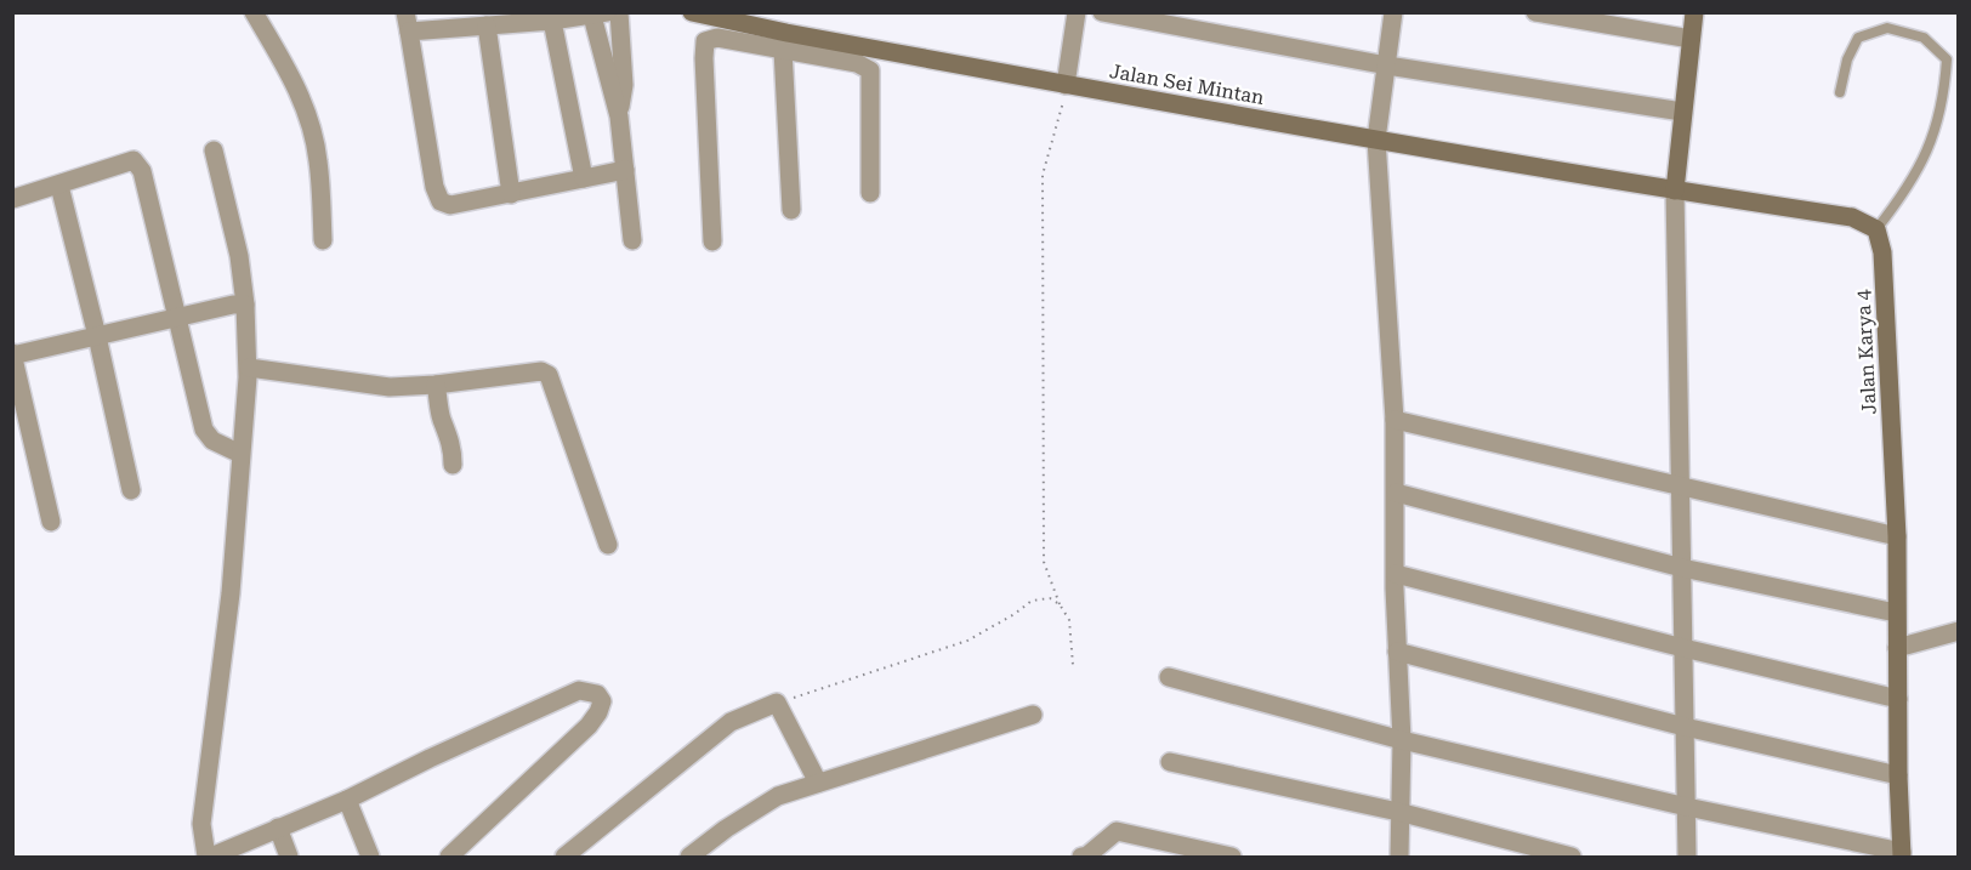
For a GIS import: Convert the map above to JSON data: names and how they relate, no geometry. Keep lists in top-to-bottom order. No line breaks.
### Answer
{"streets":{"main road":["Jalan Sei Mintan","Jalan Karya 4"]}}
